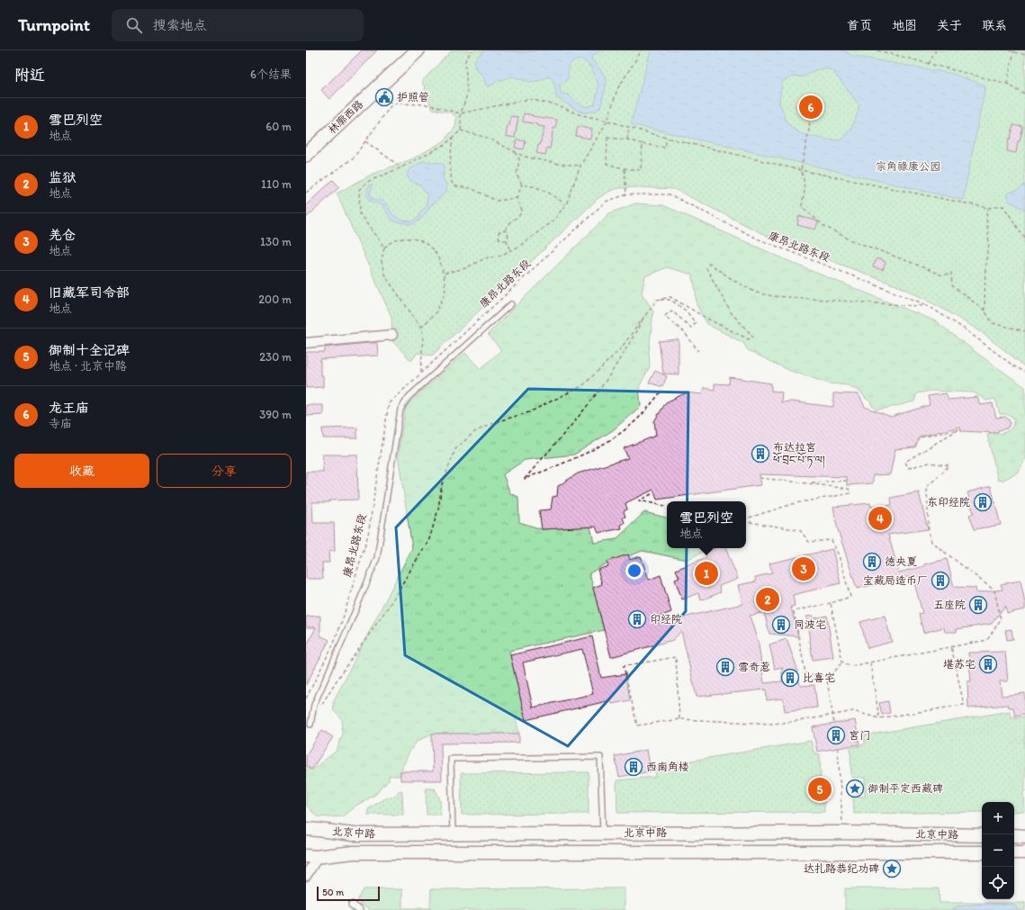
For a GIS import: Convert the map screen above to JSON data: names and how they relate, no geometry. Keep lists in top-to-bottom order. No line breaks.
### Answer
{"streets":{"main road":["林廓西路","北京中路"],"path":["康昂北路东段"]},"parks":["宗角禄康公园"],"places":{"public building":["护照管"],"building":["布达拉宫 ཕོ་བྲང་པོ་ཏ་ལ།","东印经院","德央夏","宝藏局造币厂","五座院","印经院","同波宅","堪苏宅","雪奇惹","比喜宅","宫门","西南角楼"],"place":["御制平定西藏碑","达扎路恭纪功碑"]},"scale_bar":"50 m","page":{"header":"Turnpoint","search":"搜索地点","nav":["首页","地图","关于","联系"],"heading":["附近","6个结果"],"pins":["6","4","3","1","2","5"],"list":[{"mark":"1","name":"雪巴列空","note":"地点","value":"60 m"},{"mark":"2","name":"监狱","note":"地点","value":"110 m"},{"mark":"3","name":"羌仓","note":"地点","value":"130 m"},{"mark":"4","name":"旧藏军司令部","note":"地点","value":"200 m"},{"mark":"5","name":"御制十全记碑","note":"地点 · 北京中路","value":"230 m"},{"mark":"6","name":"龙王庙","note":"寺庙","value":"390 m"}],"buttons":["收藏","分享"],"popup":["雪巴列空","地点"],"map_buttons":["+","−"],"scale":"50 m"}}
